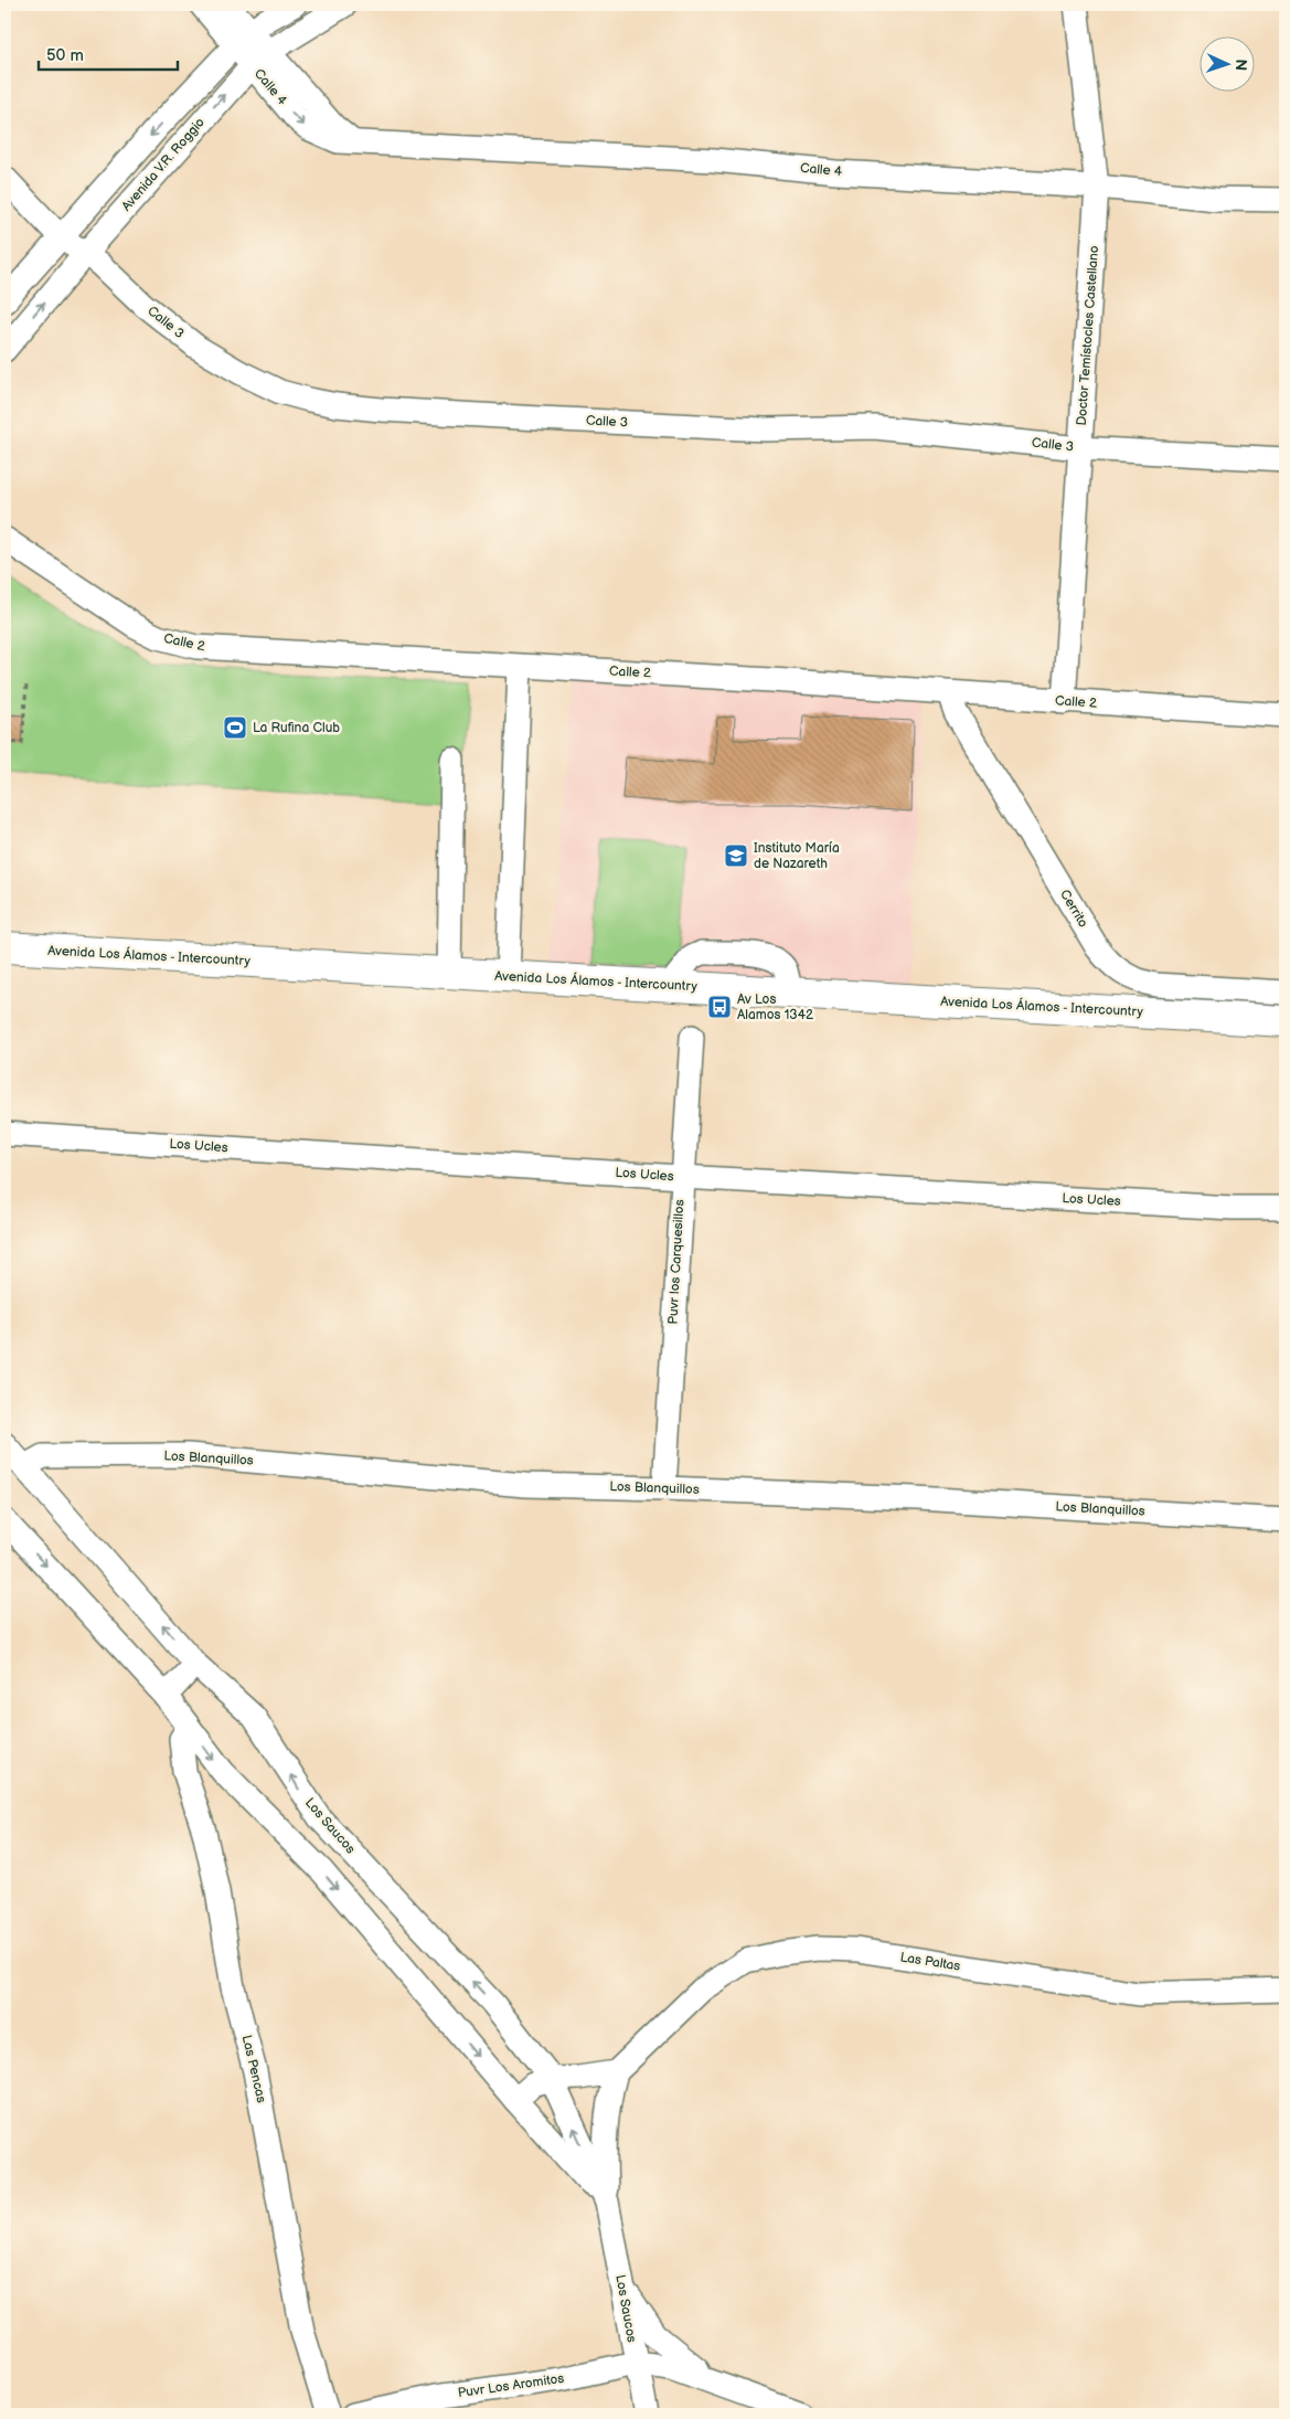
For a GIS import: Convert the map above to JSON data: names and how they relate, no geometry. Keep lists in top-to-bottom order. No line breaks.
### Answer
{"streets":{"main road":["Avenida Los Álamos - Intercountry"],"street":["Calle 4","Avenida V.R. Roggio","Calle 3","Doctor Temístocles Castellano","Calle 2","Cerrito","Los Ucles","Puvr los Carquesillos","Los Blanquillos","Los Saucos","Las Paltas","Las Pencas","Puvr Los Aromitos"]},"crossings":[["Calle 4","Avenida V.R. Roggio"],["Calle 4","Doctor Temístocles Castellano"],["Avenida V.R. Roggio","Calle 3"],["Calle 3","Doctor Temístocles Castellano"],["Doctor Temístocles Castellano","Calle 2"],["Calle 2","Cerrito"],["Los Ucles","Puvr los Carquesillos"],["Puvr los Carquesillos","Los Blanquillos"],["Los Blanquillos","Los Saucos"],["Los Saucos","Las Paltas"],["Los Saucos","Puvr Los Aromitos"]],"places":{"sports":["La Rufina Club"],"school or university":["Instituto María de Nazareth"],"bus stop":["Av Los Alamos 1342"]},"scale_bar":"50 m","north":"right"}
